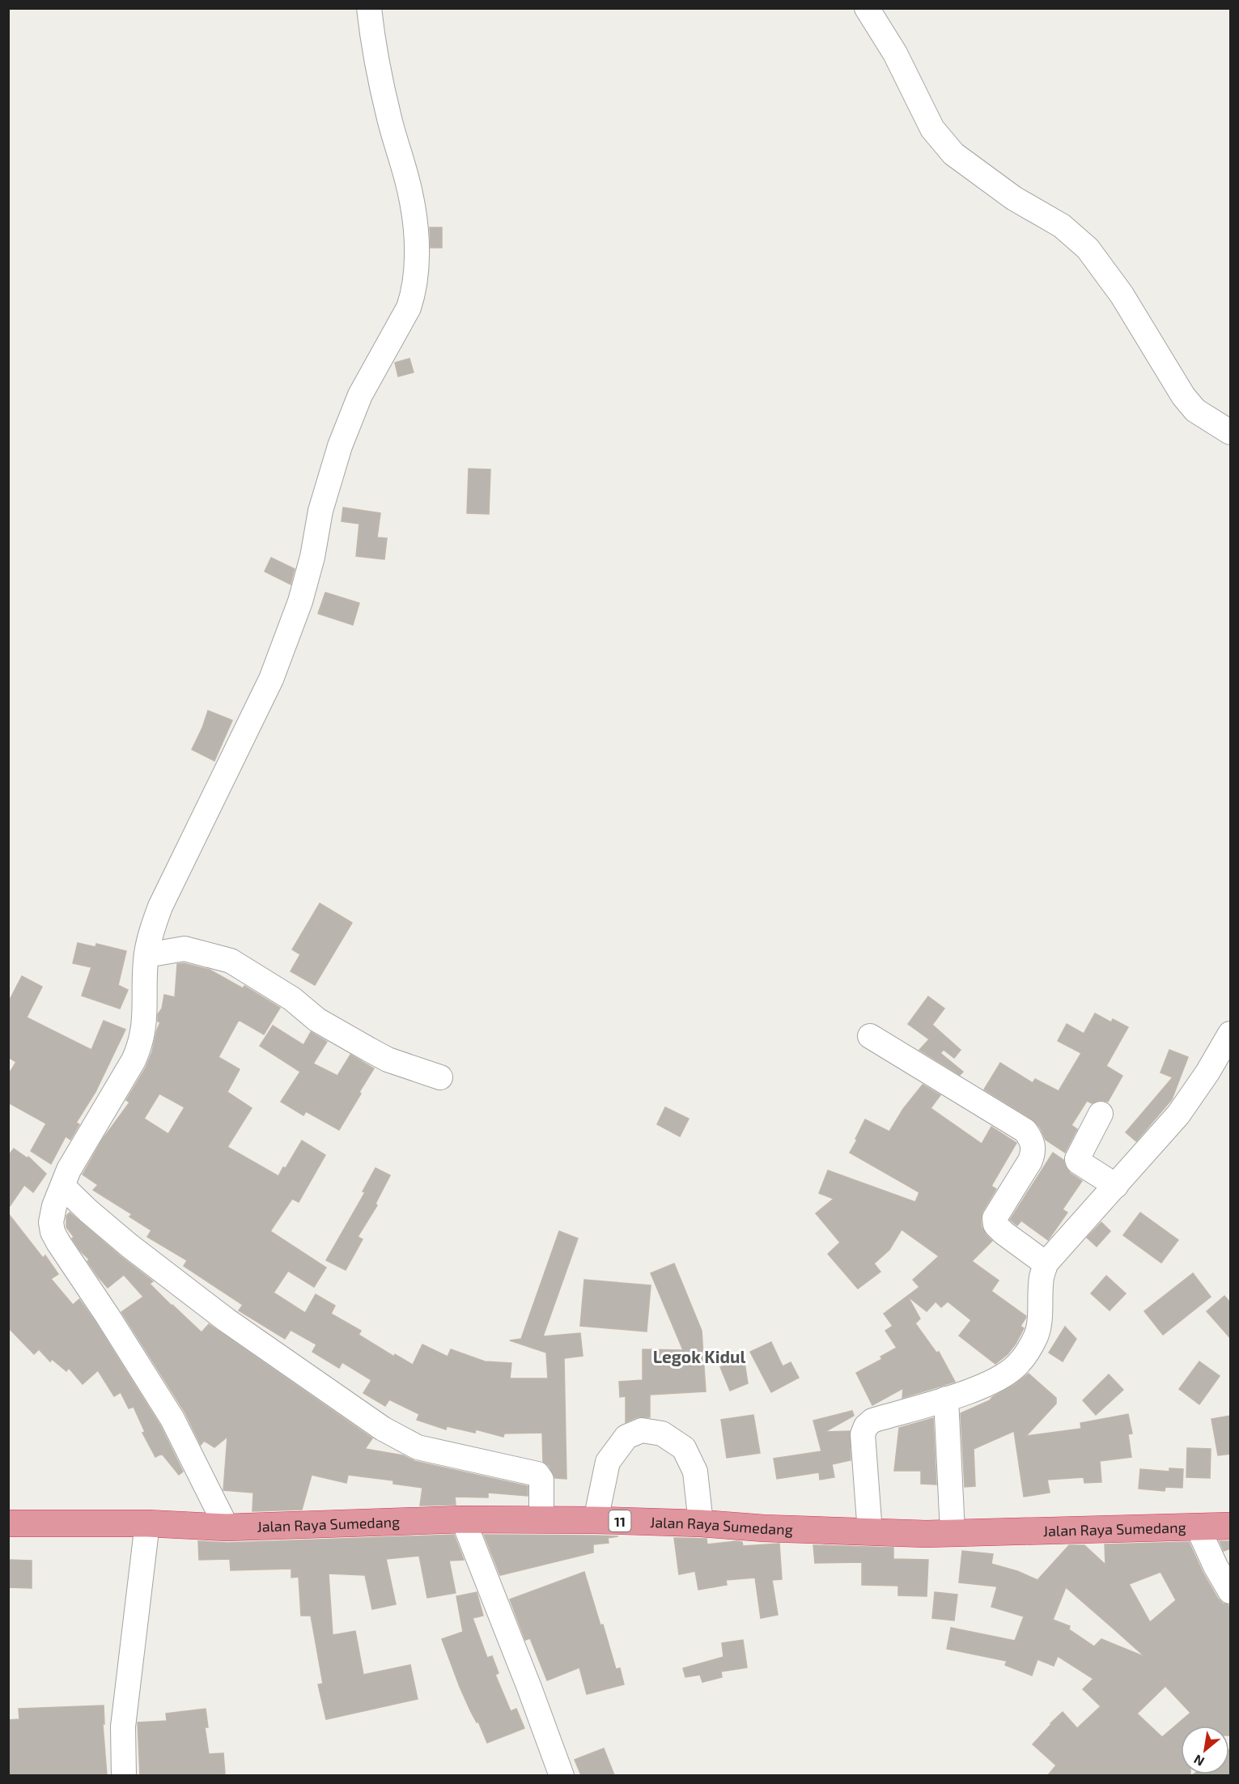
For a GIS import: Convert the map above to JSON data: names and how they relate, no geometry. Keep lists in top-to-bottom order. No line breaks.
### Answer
{"streets":{"highway":["11","Jalan Raya Sumedang"]},"districts":["Legok Kidul"],"north":"bottom left"}
